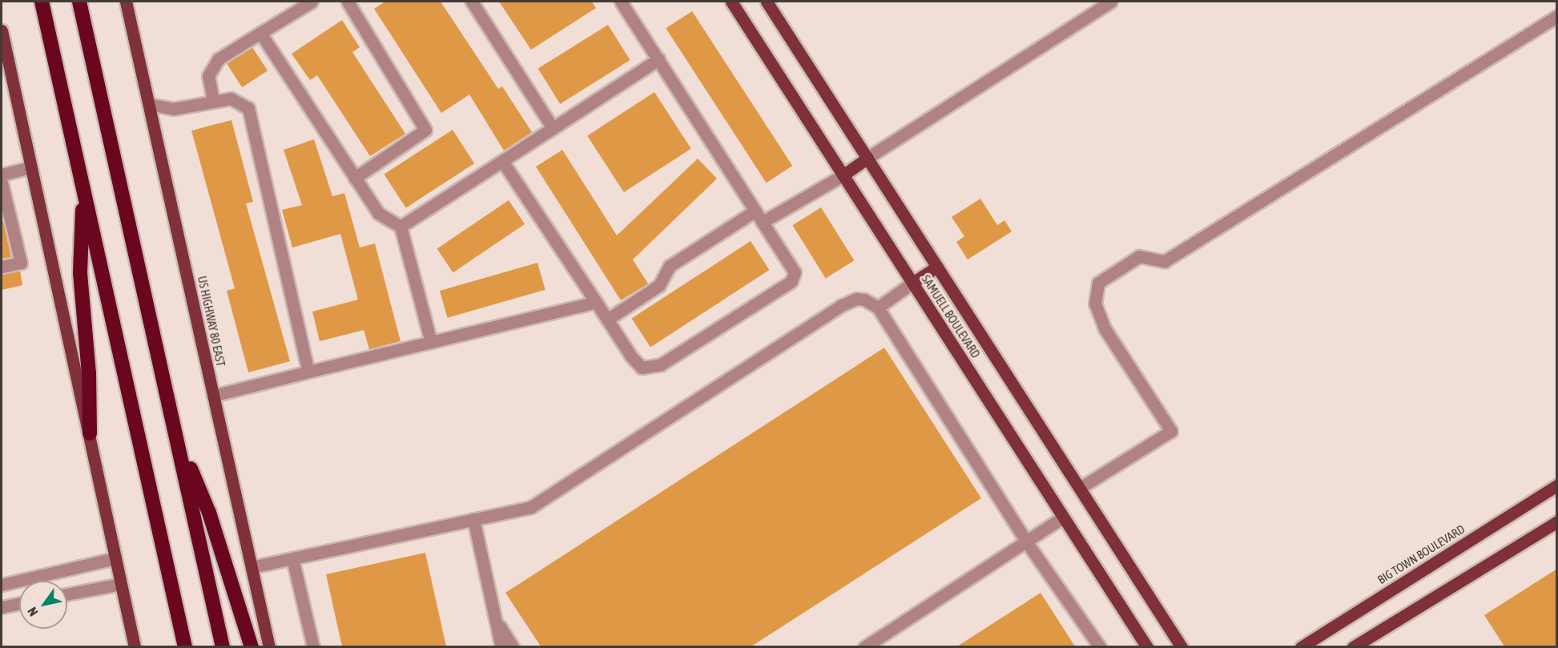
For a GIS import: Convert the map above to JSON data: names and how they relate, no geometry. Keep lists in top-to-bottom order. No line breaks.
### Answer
{"streets":{"main road":["SAMUELL BOULEVARD","US HIGHWAY 80 EAST","BIG TOWN BOULEVARD"]},"north":"bottom left"}
